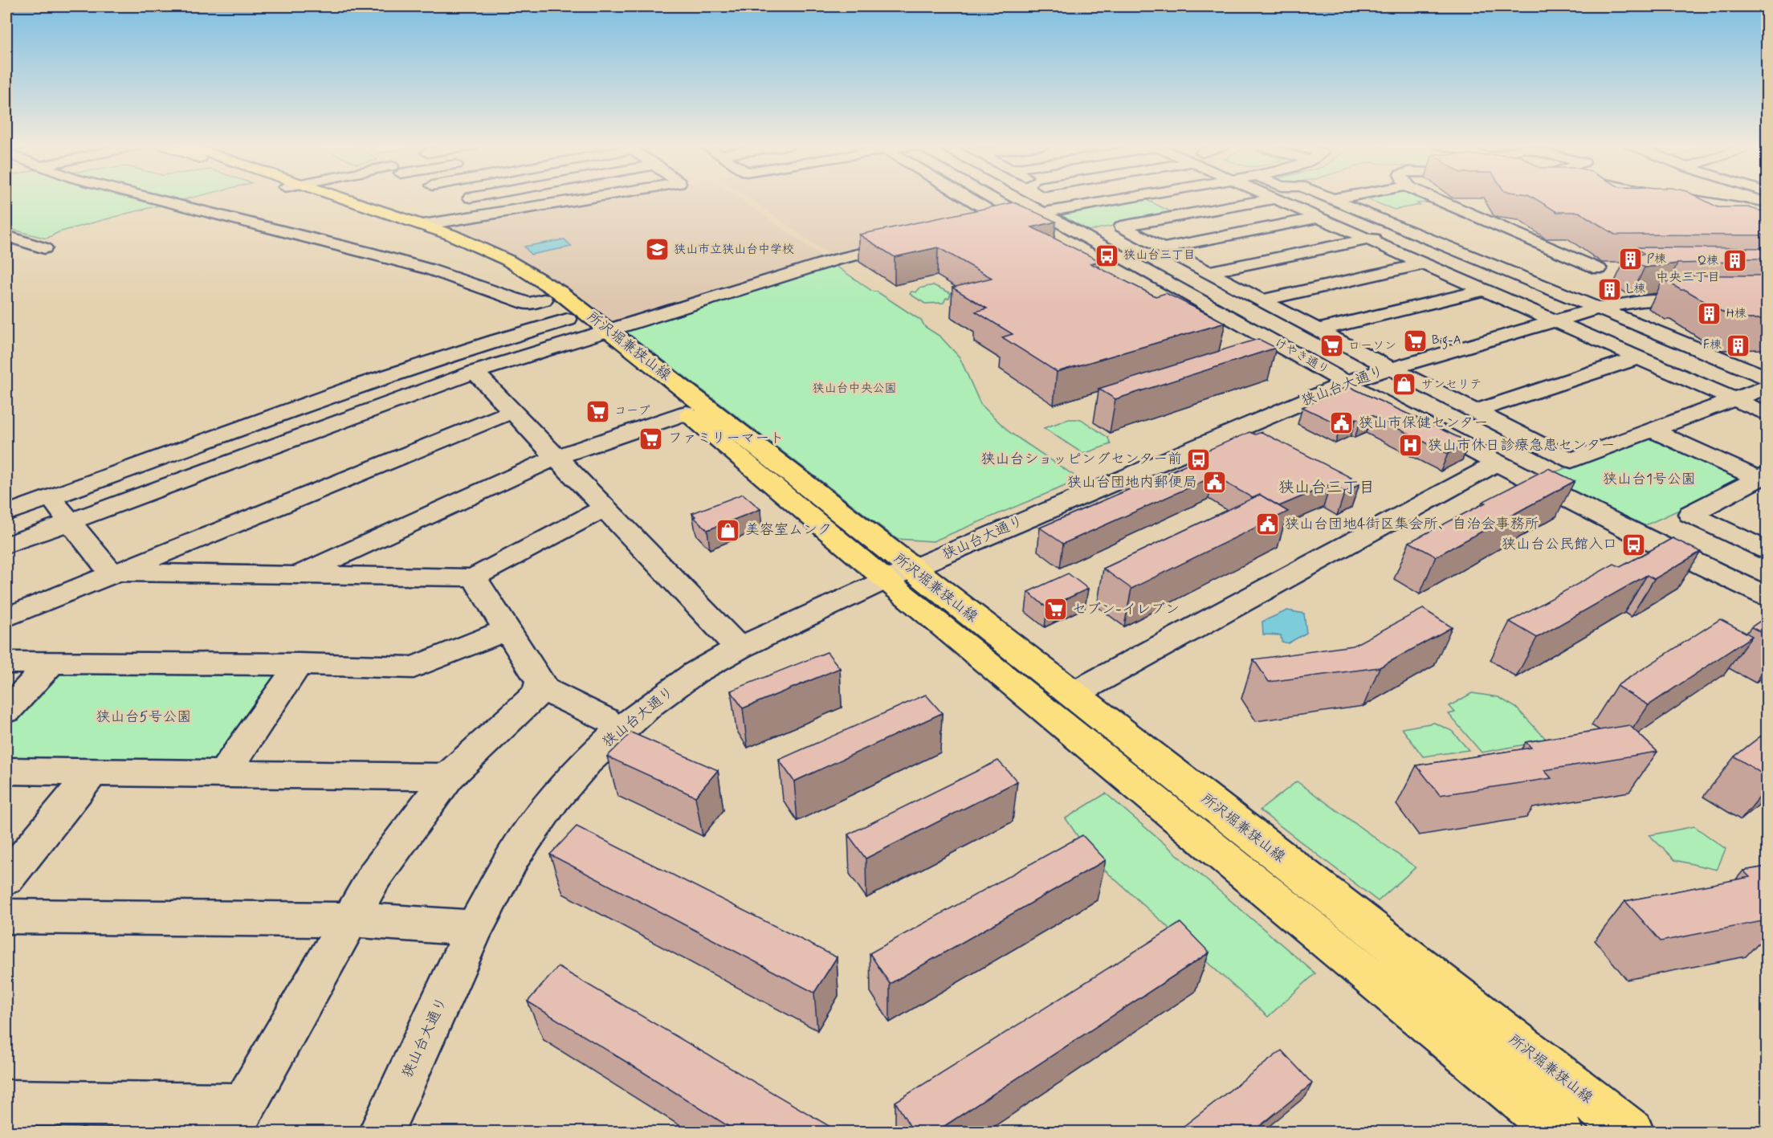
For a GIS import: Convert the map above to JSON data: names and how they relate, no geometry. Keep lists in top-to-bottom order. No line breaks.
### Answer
{"streets":{"main road":["所沢堀兼狭山線"],"street":["けやき通り","狭山台大通り"]},"crossings":[["所沢堀兼狭山線","狭山台大通り"],["けやき通り","狭山台大通り"]],"districts":["中央三丁目","狭山台三丁目"],"parks":["狭山台中央公園","狭山台1号公園","狭山台5号公園"],"places":{"school or university":["狭山市立狭山台中学校"],"bus stop":["狭山台三丁目","狭山台ショッピングセンター前","狭山台公民館入口"],"building":["P棟","Q棟","L棟","H棟","F棟"],"supermarket":["Big-A","ローソン","コープ","ファミリーマート","セブン-イレブン"],"shop":["サンセリテ","美容室ムンク"],"public building":["狭山市保健センター","狭山台団地内郵便局","狭山台団地4街区集会所、自治会事務所"],"hospital":["狭山市休日診療急患センター"]}}
